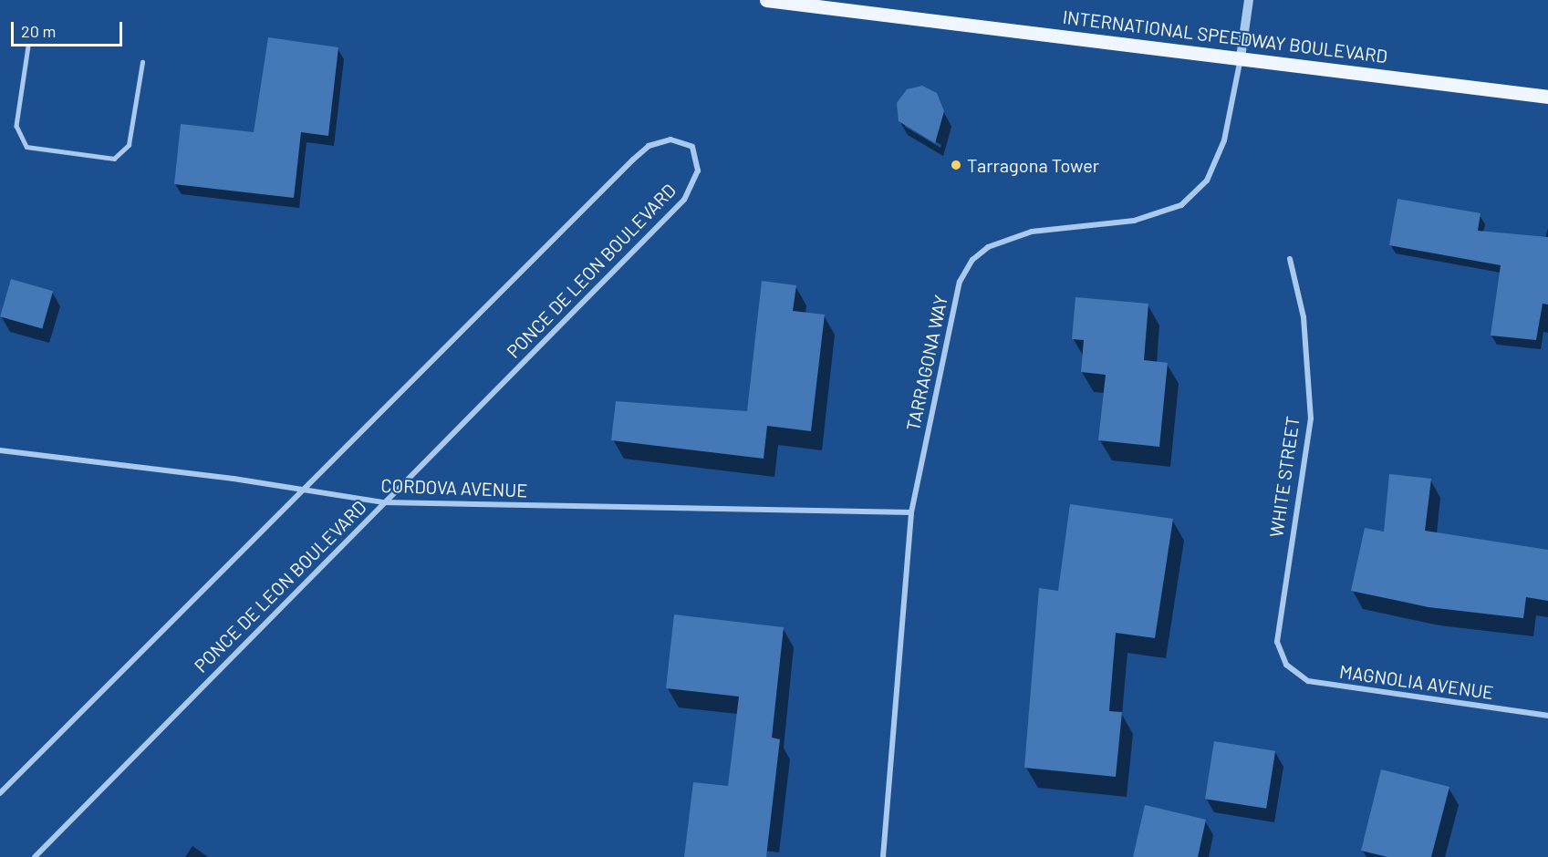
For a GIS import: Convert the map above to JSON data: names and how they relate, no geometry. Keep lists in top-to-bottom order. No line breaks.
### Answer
{"streets":{"main road":["INTERNATIONAL SPEEDWAY BOULEVARD"],"street":["PONCE DE LEON BOULEVARD","TARRAGONA WAY","WHITE STREET","CORDOVA AVENUE","MAGNOLIA AVENUE"]},"crossings":[["INTERNATIONAL SPEEDWAY BOULEVARD","TARRAGONA WAY"],["PONCE DE LEON BOULEVARD","CORDOVA AVENUE"],["TARRAGONA WAY","CORDOVA AVENUE"],["WHITE STREET","MAGNOLIA AVENUE"]],"places":["Tarragona Tower"],"scale_bar":"20 m"}
